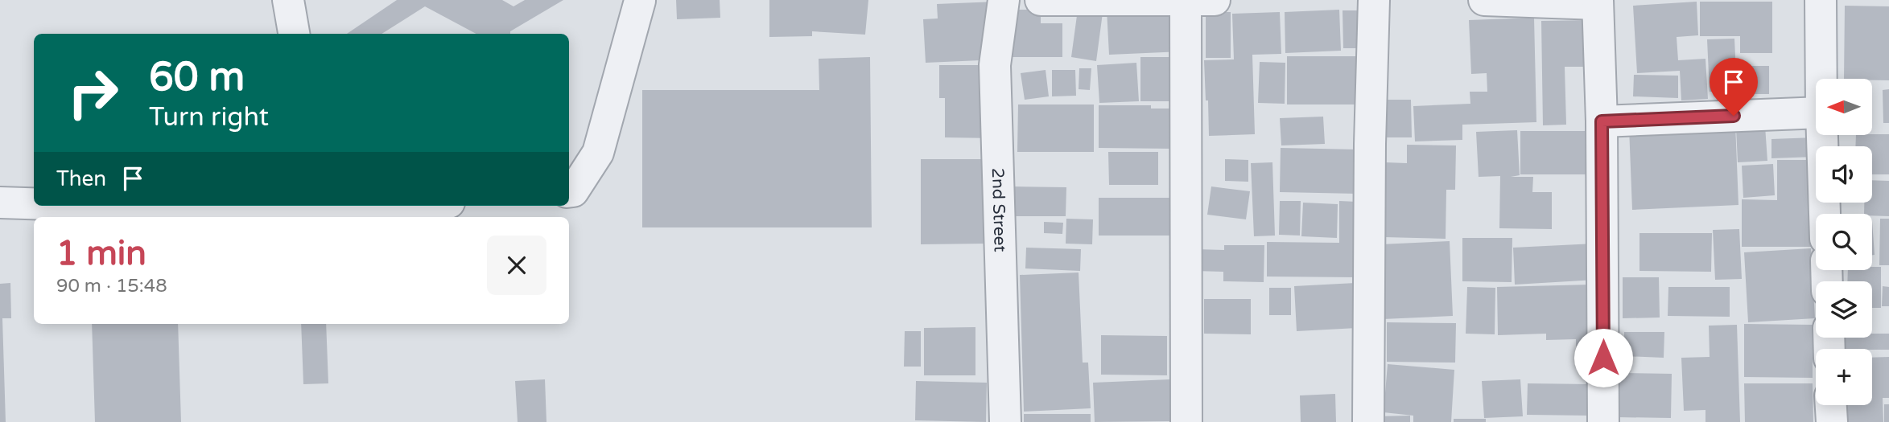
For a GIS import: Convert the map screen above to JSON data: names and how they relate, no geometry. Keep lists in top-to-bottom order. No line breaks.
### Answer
{"streets":{"street":["2nd Street"]},"north":"left","page":{"turn":["60 m","Turn right"],"map_buttons":"+","then":"Then","heading":["1 min","90 m · 15:48"]}}
